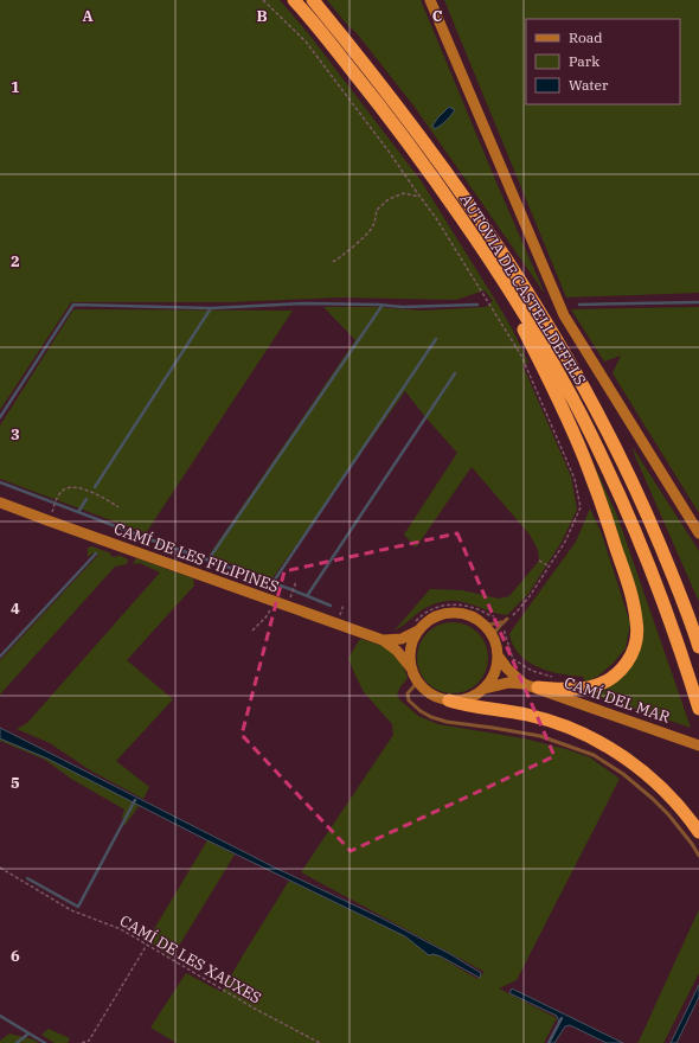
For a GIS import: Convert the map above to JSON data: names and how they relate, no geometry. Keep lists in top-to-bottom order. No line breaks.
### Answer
{"streets":{"highway":["AUTOVIA DE CASTELLDEFELS"],"main road":["CAMÍ DE LES FILIPINES","CAMÍ DEL MAR"],"path":["CAMÍ DE LES XAUXES"]},"legend":["Road","Park","Water"],"grid":{"columns":["A","B","C"],"rows":["1","2","3","4","5","6"]}}
